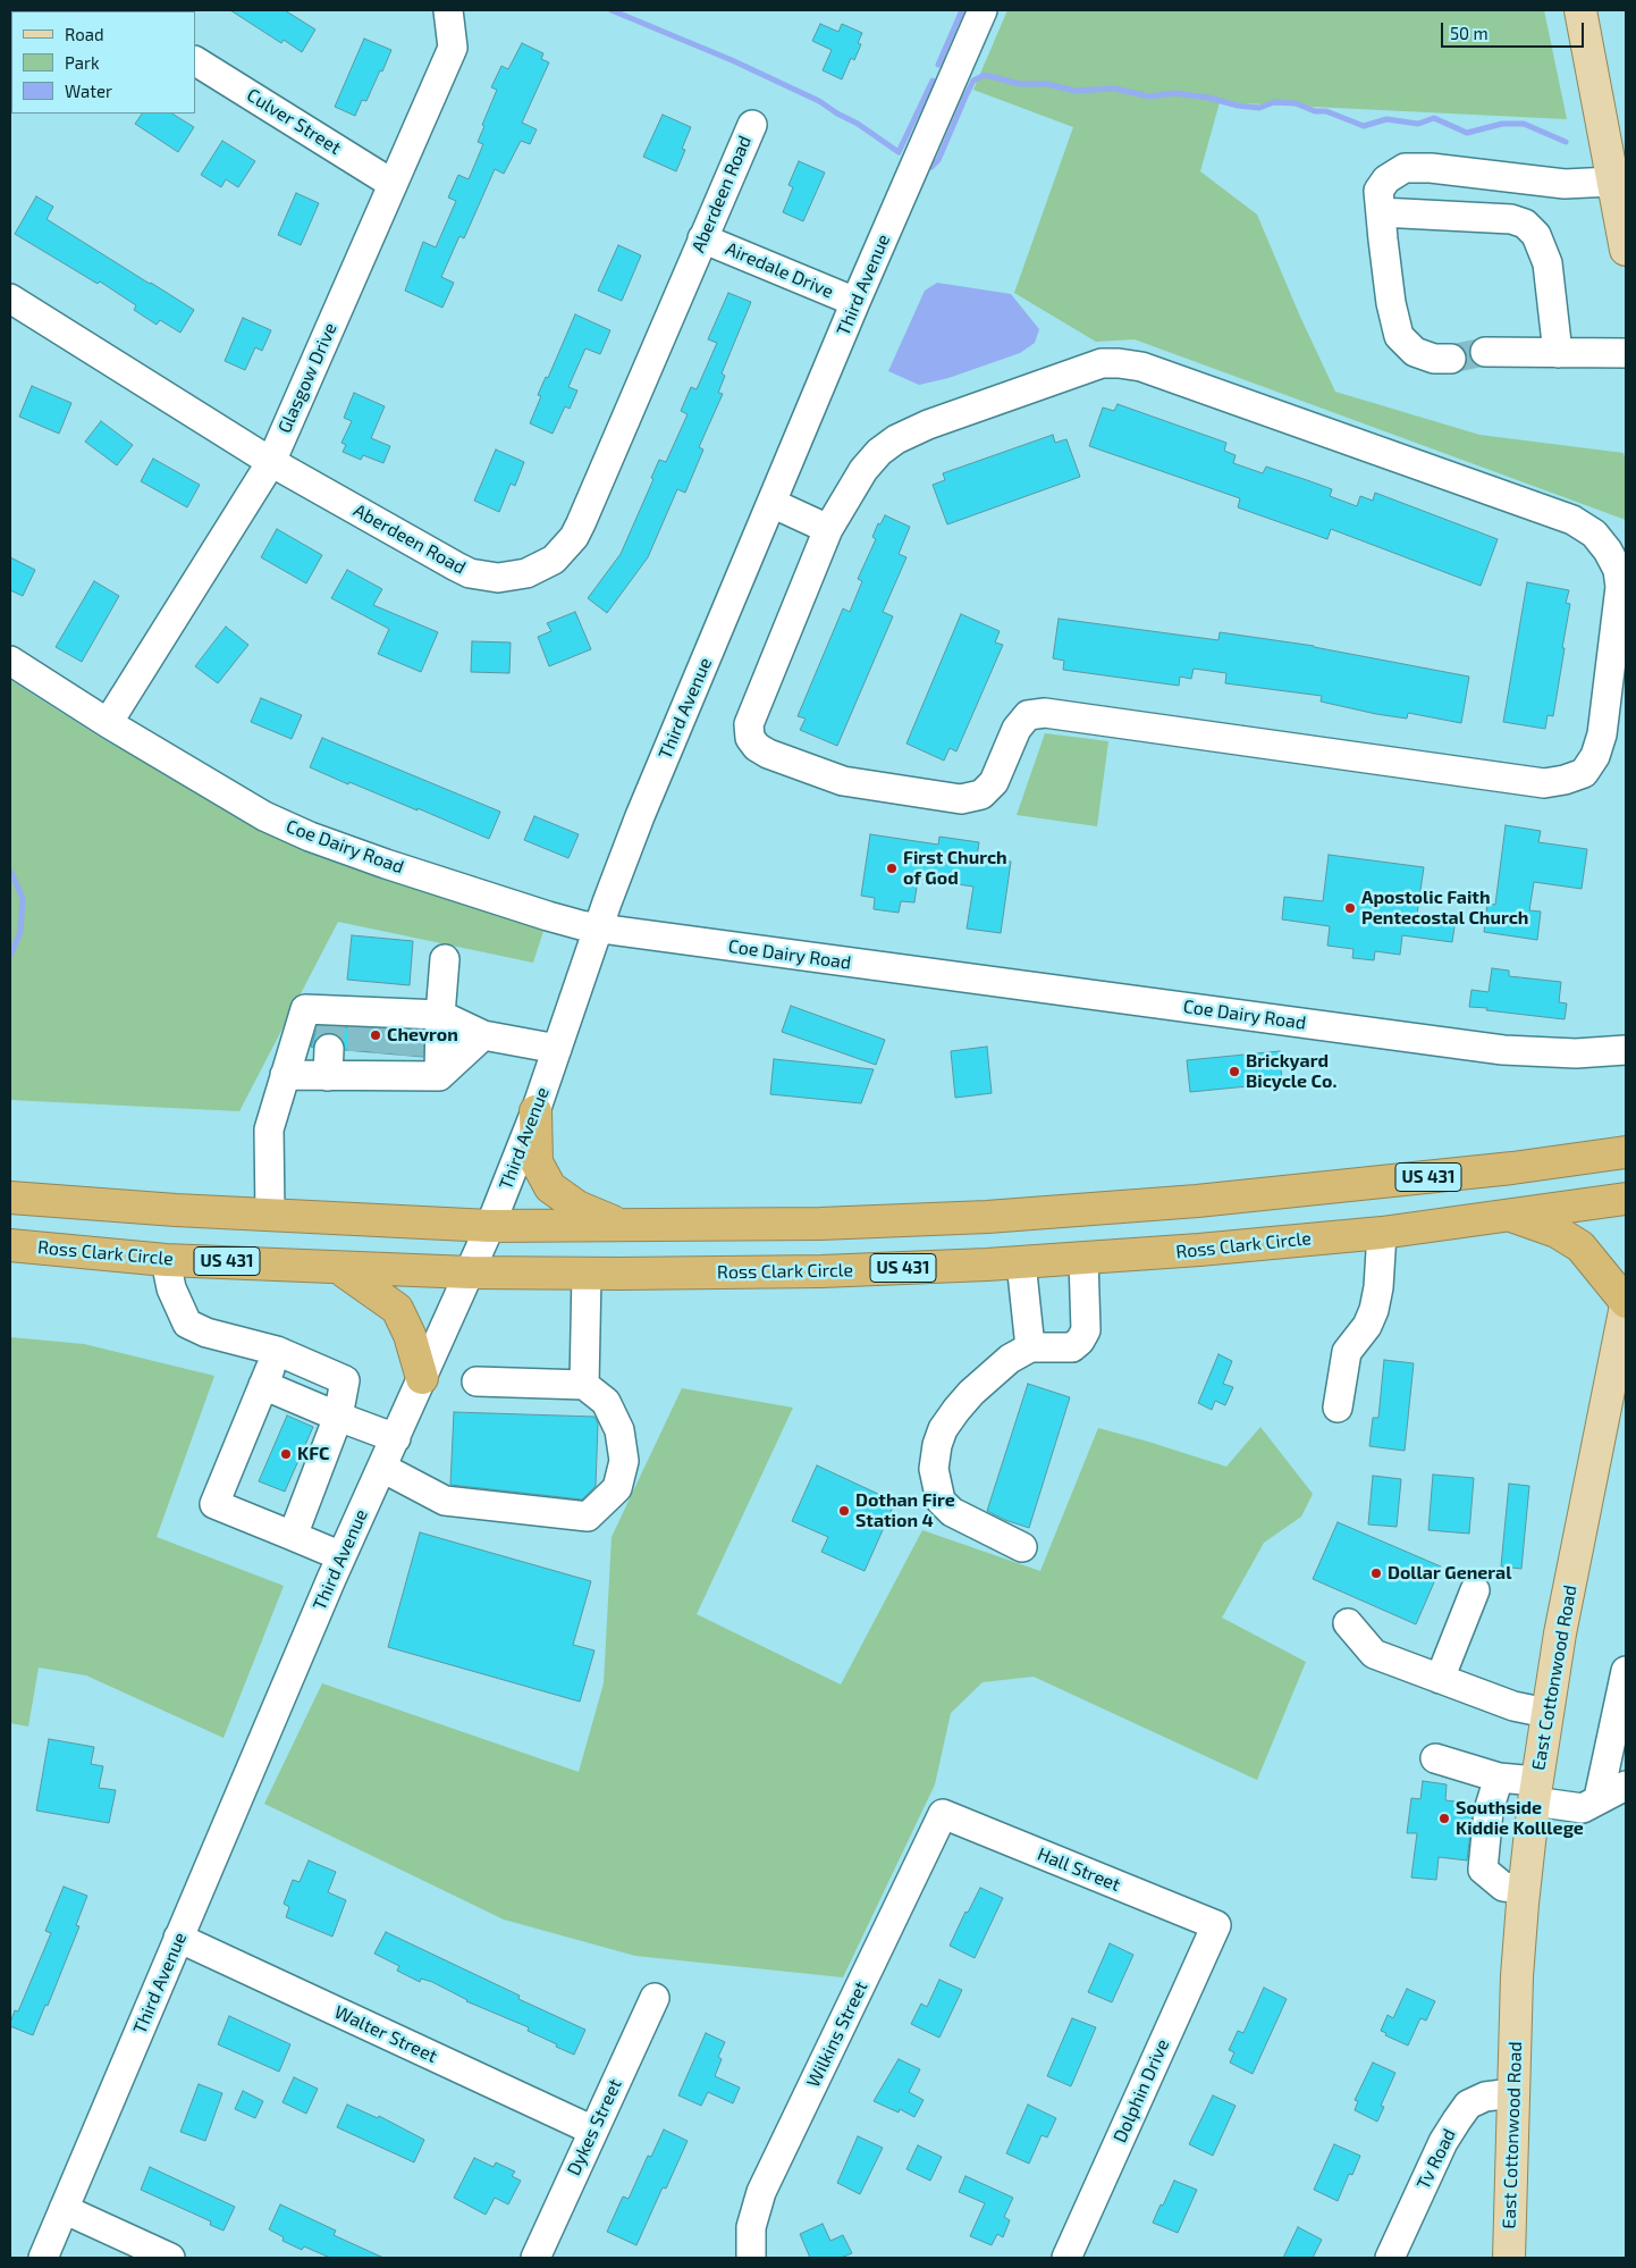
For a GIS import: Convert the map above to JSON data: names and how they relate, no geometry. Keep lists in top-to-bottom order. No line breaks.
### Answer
{"streets":{"highway":["US 431","Ross Clark Circle"],"main road":["East Cottonwood Road"],"street":["Culver Street","Aberdeen Road","Airedale Drive","Third Avenue","Glasgow Drive","Coe Dairy Road","Hall Street","Walter Street","Wilkins Street","Dolphin Drive","Dykes Street","Tv Road"]},"crossings":[["Culver Street","Glasgow Drive"],["Aberdeen Road","Airedale Drive"],["Aberdeen Road","Glasgow Drive"],["Airedale Drive","Third Avenue"],["Third Avenue","Coe Dairy Road"],["Third Avenue","US 431"],["Third Avenue","Ross Clark Circle"],["Third Avenue","Walter Street"],["Glasgow Drive","Coe Dairy Road"],["East Cottonwood Road","Tv Road"],["Hall Street","Wilkins Street"],["Hall Street","Dolphin Drive"],["Walter Street","Dykes Street"]],"places":["First Church of God","Apostolic Faith Pentecostal Church","Chevron","Brickyard Bicycle Co.","KFC","Dothan Fire Station 4","Dollar General","Southside Kiddie Kolllege"],"legend":["Road","Park","Water"],"scale_bar":"50 m"}
